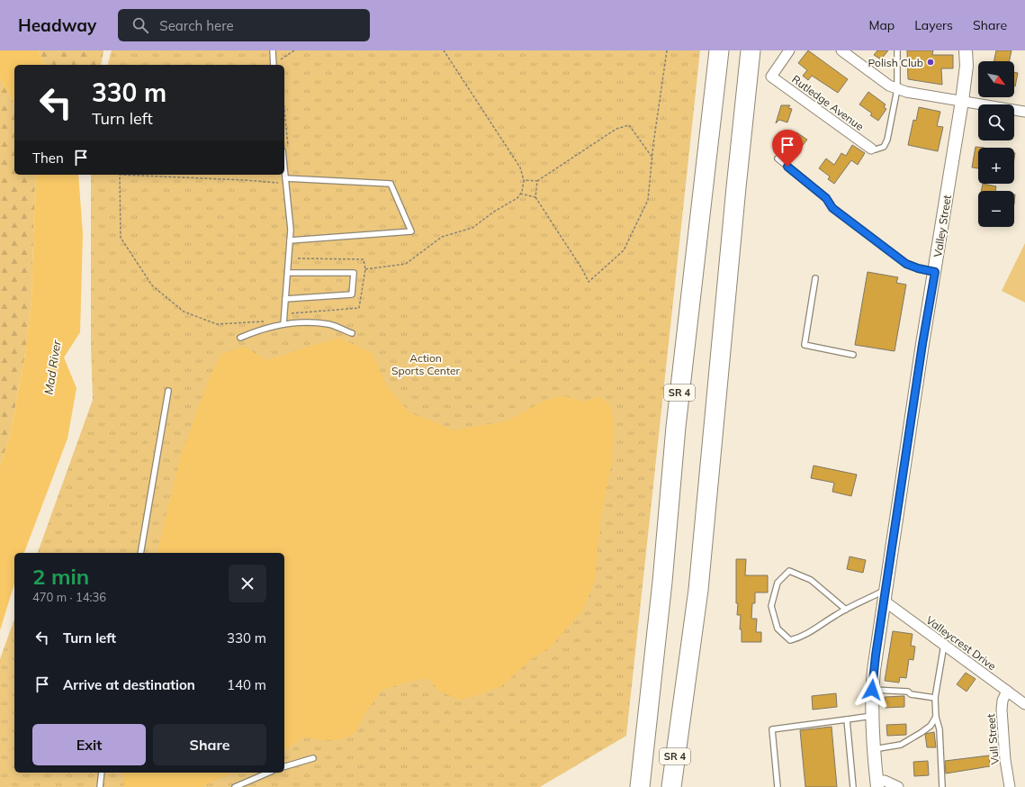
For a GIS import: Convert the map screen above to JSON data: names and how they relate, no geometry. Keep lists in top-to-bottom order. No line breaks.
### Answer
{"streets":{"highway":["SR 4"],"street":["Rutledge Avenue","Valley Street","Valleycrest Drive","Vull Street"]},"crossings":[["Valley Street","Valleycrest Drive"],["Valleycrest Drive","Vull Street"]],"water":["Mad River"],"parks":["Action Sports Center"],"places":["Polish Club"],"north":"bottom right","page":{"header":"Headway","search":"Search here","nav":["Map","Layers","Share"],"map_buttons":["+","−"],"turn":["330 m","Turn left"],"then":"Then","heading":["2 min","470 m · 14:36"],"list":[{"name":"Turn left","value":"330 m"},{"name":"Arrive at destination","value":"140 m"}],"buttons":["Exit","Share"]}}
